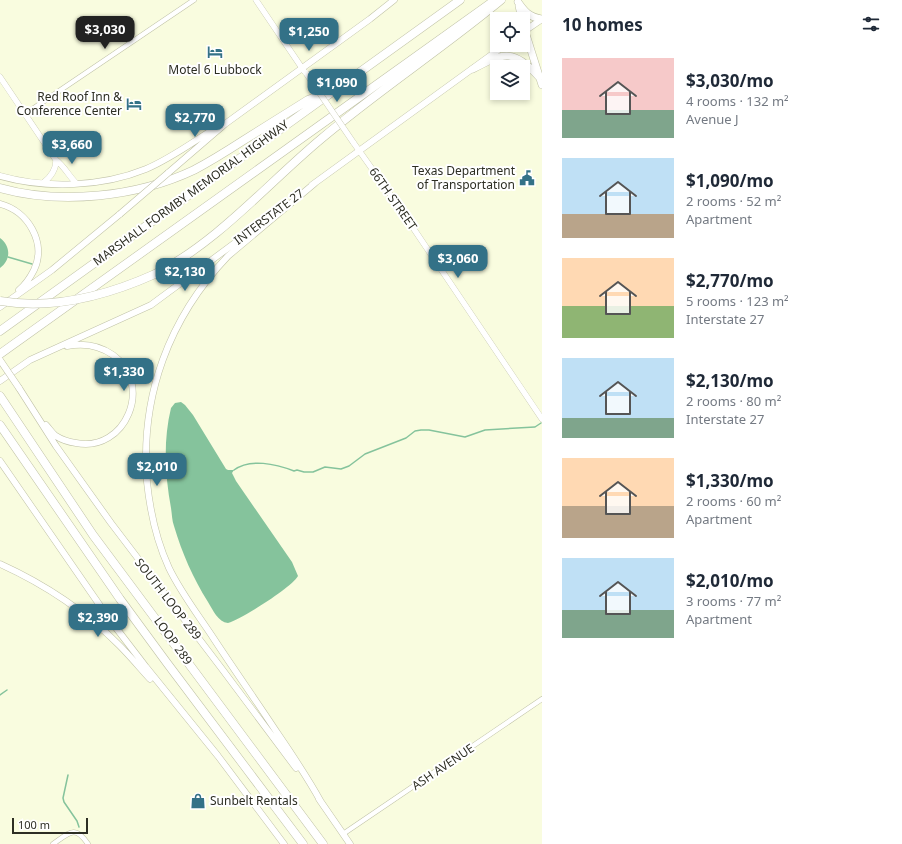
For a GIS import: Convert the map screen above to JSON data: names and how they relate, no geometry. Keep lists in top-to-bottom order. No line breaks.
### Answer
{"streets":{"highway":["MARSHALL FORMBY MEMORIAL HIGHWAY","LOOP 289"],"main road":["INTERSTATE 27","SOUTH LOOP 289"],"street":["66TH STREET","ASH AVENUE"]},"crossings":[["66TH STREET","INTERSTATE 27"],["SOUTH LOOP 289","ASH AVENUE"]],"places":{"hotel":["Motel 6 Lubbock","Red Roof Inn & Conference Center"],"public building":["Texas Department of Transportation"],"shop":["Sunbelt Rentals"]},"scale_bar":"100 m","page":{"heading":"10 homes","price":["$3,030","$1,250","$1,090","$2,770","$3,660","$3,060","$2,130","$1,330","$2,010","$2,390"],"list":[{"name":"$3,030/mo","note":"4 rooms · 132 m² · Avenue J"},{"name":"$1,090/mo","note":"2 rooms · 52 m² · Apartment"},{"name":"$2,770/mo","note":"5 rooms · 123 m² · Interstate 27"},{"name":"$2,130/mo","note":"2 rooms · 80 m² · Interstate 27"},{"name":"$1,330/mo","note":"2 rooms · 60 m² · Apartment"},{"name":"$2,010/mo","note":"3 rooms · 77 m² · Apartment"}],"scale":"100 m"}}
